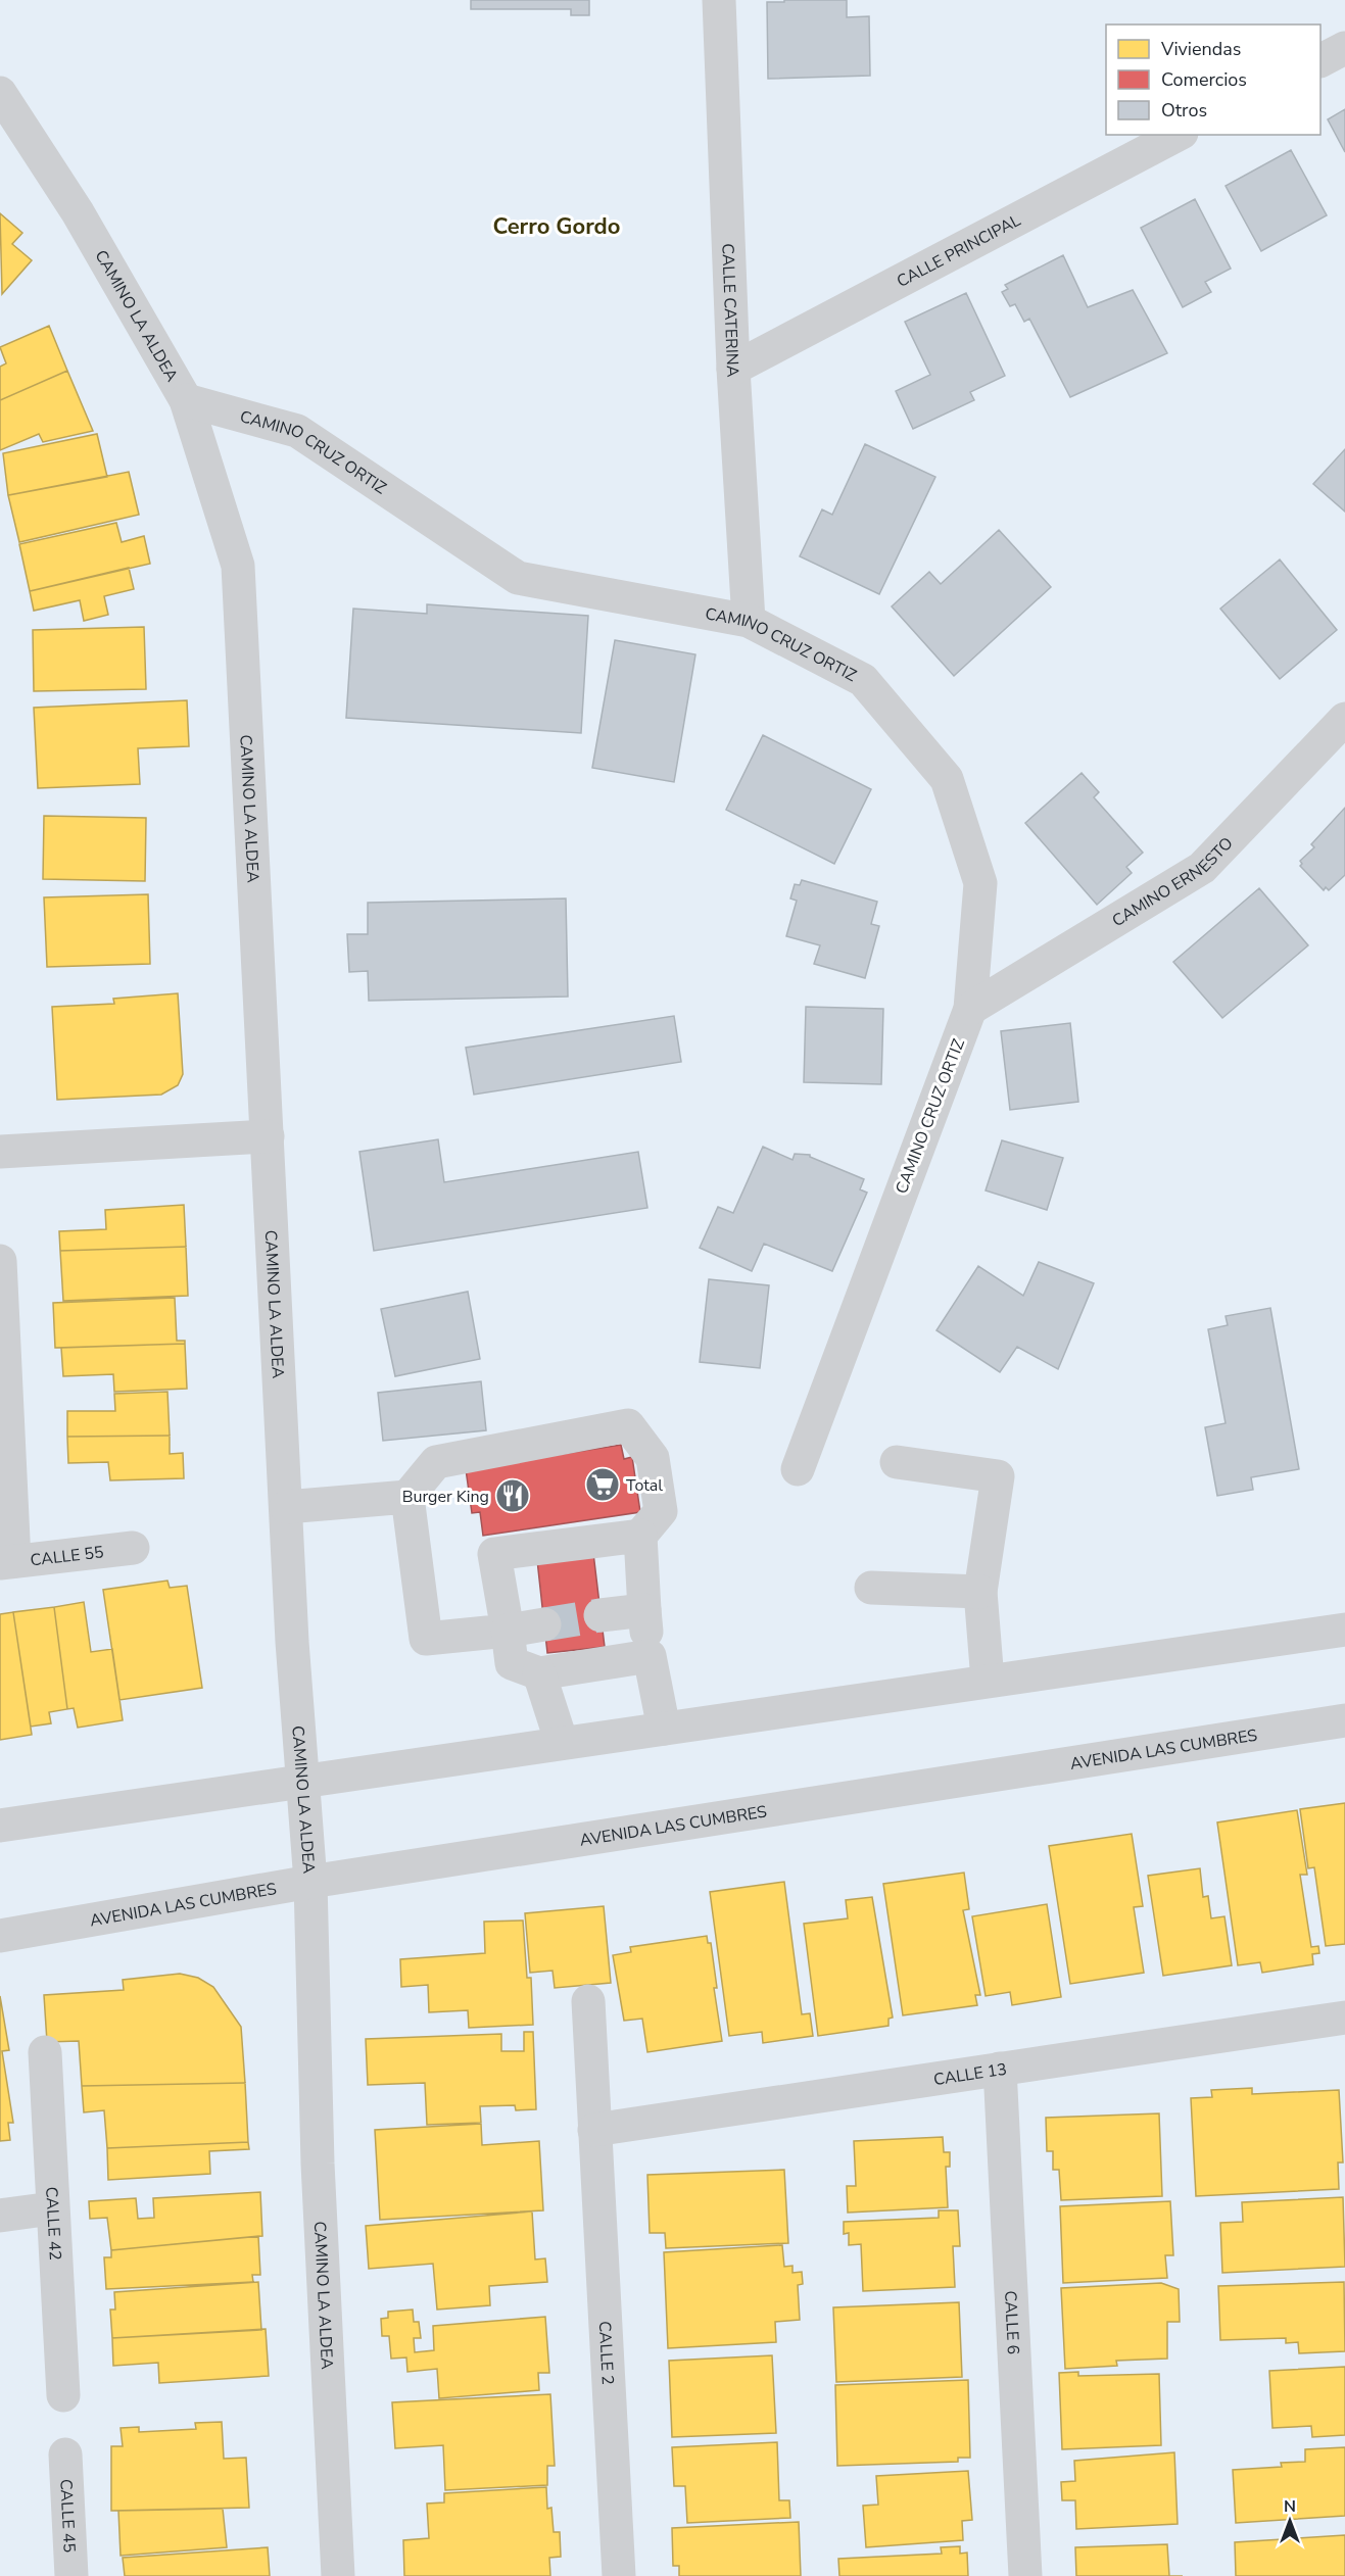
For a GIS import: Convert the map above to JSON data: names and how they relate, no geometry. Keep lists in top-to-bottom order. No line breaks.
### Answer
{"streets":{"main road":["CALLE PRINCIPAL","CALLE CATERINA","CAMINO LA ALDEA","CAMINO CRUZ ORTIZ","CAMINO ERNESTO","CALLE 55","AVENIDA LAS CUMBRES","CALLE 13","CALLE 42","CALLE 6","CALLE 2","CALLE 45"]},"crossings":[["CALLE PRINCIPAL","CALLE CATERINA"],["CALLE CATERINA","CAMINO CRUZ ORTIZ"],["CAMINO LA ALDEA","CAMINO CRUZ ORTIZ"],["CAMINO LA ALDEA","AVENIDA LAS CUMBRES"],["CAMINO CRUZ ORTIZ","CAMINO ERNESTO"],["CALLE 13","CALLE 6"],["CALLE 13","CALLE 2"]],"districts":["Cerro Gordo"],"places":{"supermarket":["Total"],"restaurant":["Burger King"]},"legend":["Viviendas","Comercios","Otros"],"north":"top"}
